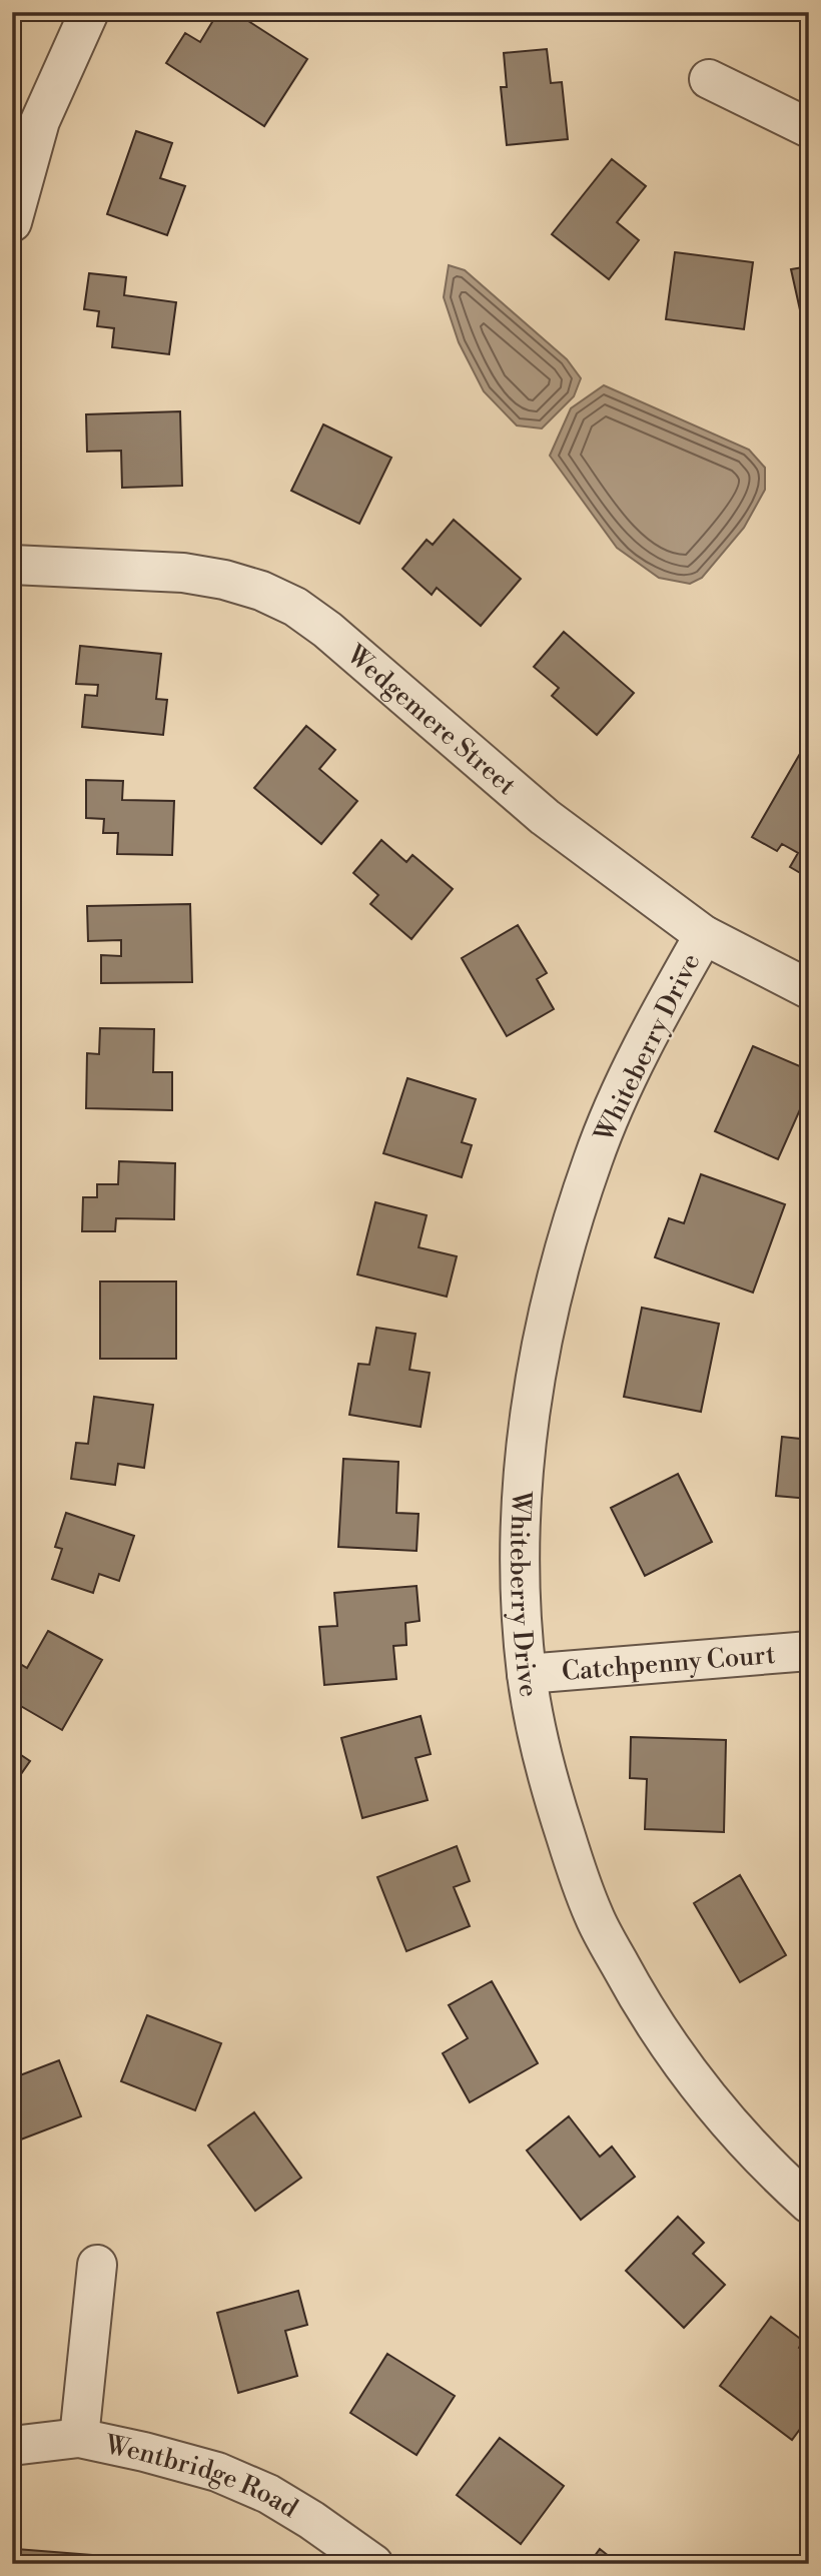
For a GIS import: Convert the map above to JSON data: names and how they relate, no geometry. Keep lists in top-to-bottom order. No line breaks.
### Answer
{"streets":{"street":["Wedgemere Street","Whiteberry Drive","Catchpenny Court","Wentbridge Road"]},"crossings":[["Wedgemere Street","Whiteberry Drive"],["Whiteberry Drive","Catchpenny Court"]]}
